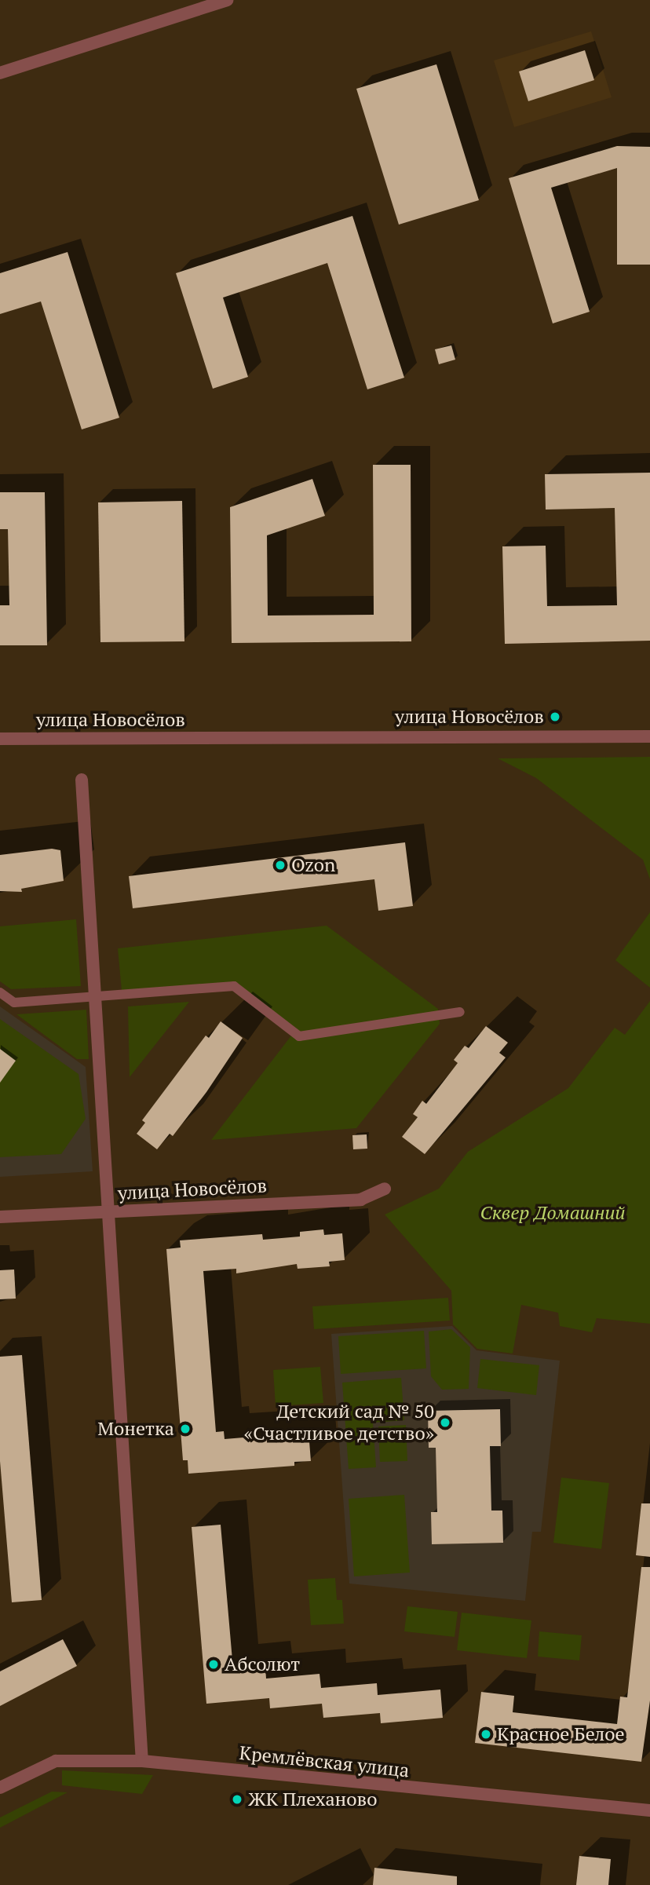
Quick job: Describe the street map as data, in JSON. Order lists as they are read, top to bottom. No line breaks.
{"streets":{"street":["улица Новосёлов","Кремлёвская улица"]},"parks":["Сквер Домашний"],"places":["улица Новосёлов","Ozon","Детский сад № 50 «Счастливое детство»","Монетка","Абсолют","Красное Белое","ЖК Плеханово"]}
